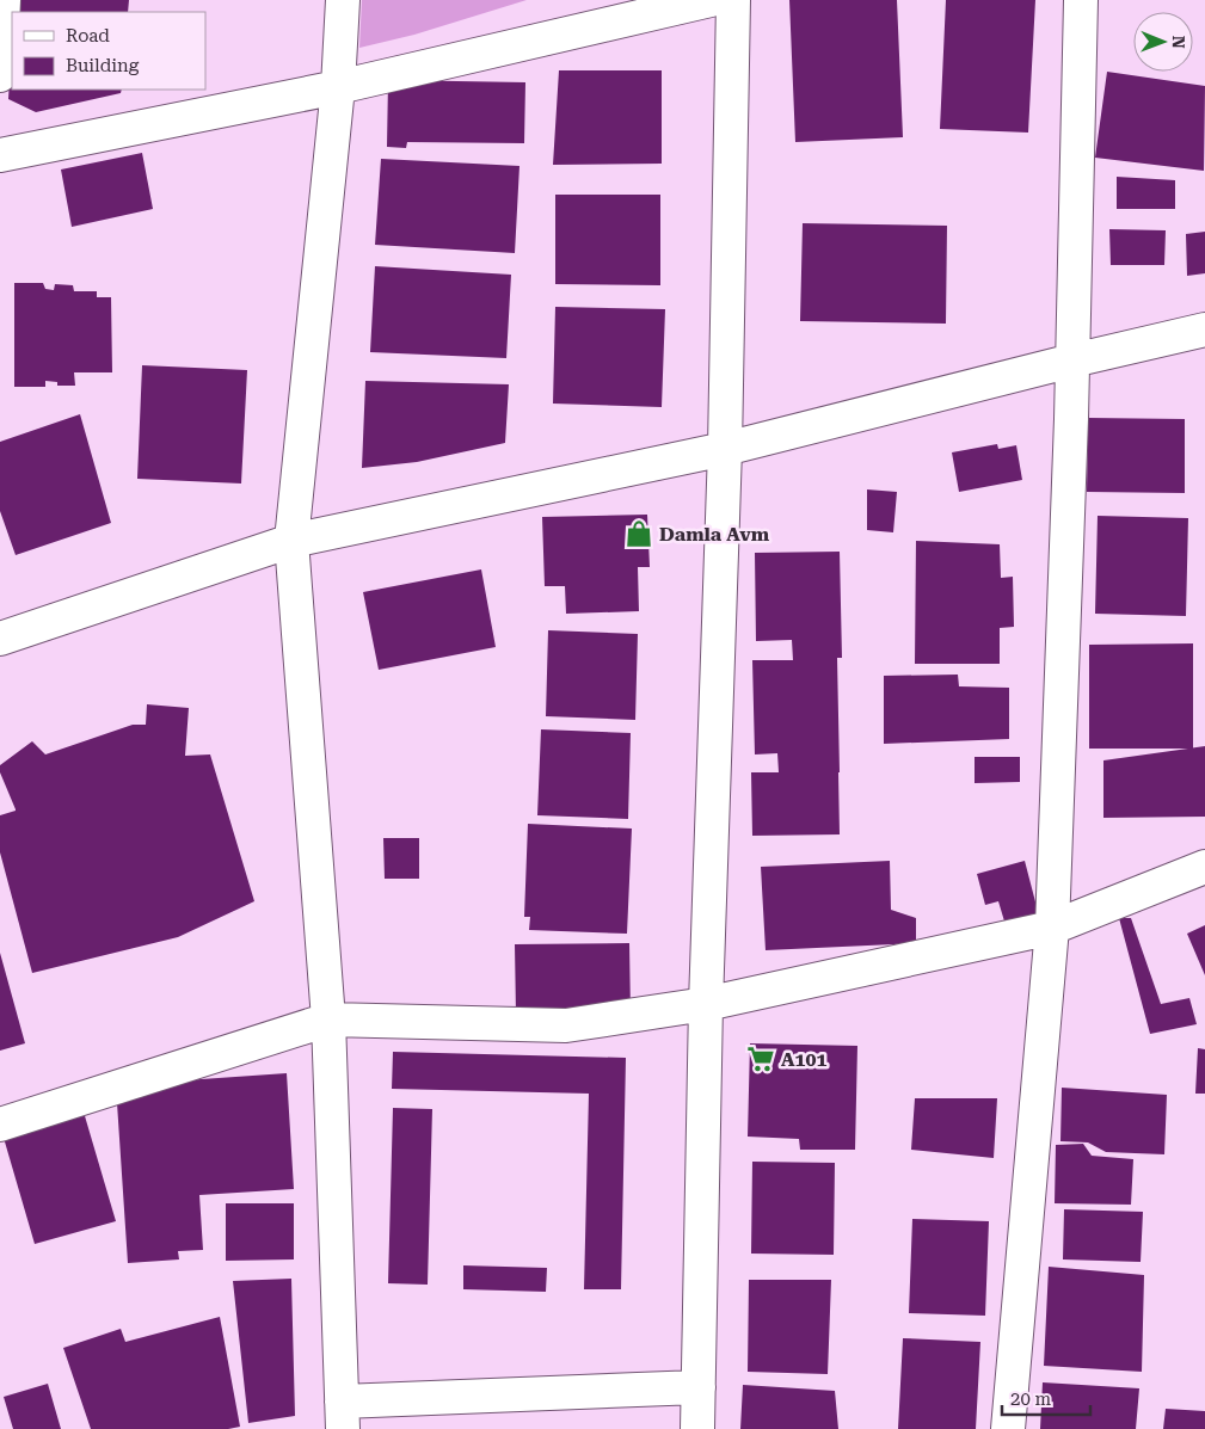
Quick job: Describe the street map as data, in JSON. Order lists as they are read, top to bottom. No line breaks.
{"places":{"shop":["Damla Avm"],"supermarket":["A101"]},"legend":["Road","Building"],"scale_bar":"20 m","north":"right"}
